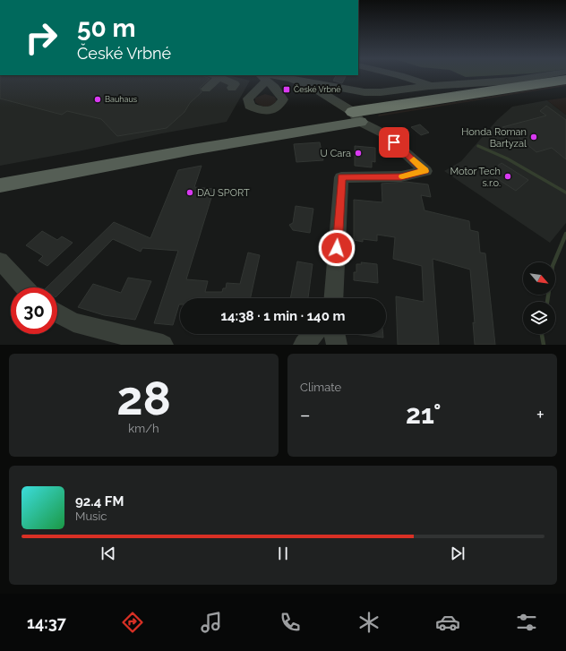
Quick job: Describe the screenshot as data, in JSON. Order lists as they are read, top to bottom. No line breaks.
{"places":{"transit":["České Vrbné"],"other":["Bauhaus","Honda Roman Bartyzal","U Cara","Motor Tech s.r.o.","DAJ SPORT"]},"north":"bottom right","page":{"turn":["50 m","České Vrbné"],"limit":"30","trip":"14:38 · 1 min · 140 m","tile":[["28","km/h"],"Climate"],"heat":["−","21°","+"],"song":["92.4 FM","Music"],"tabs":"14:37"}}
